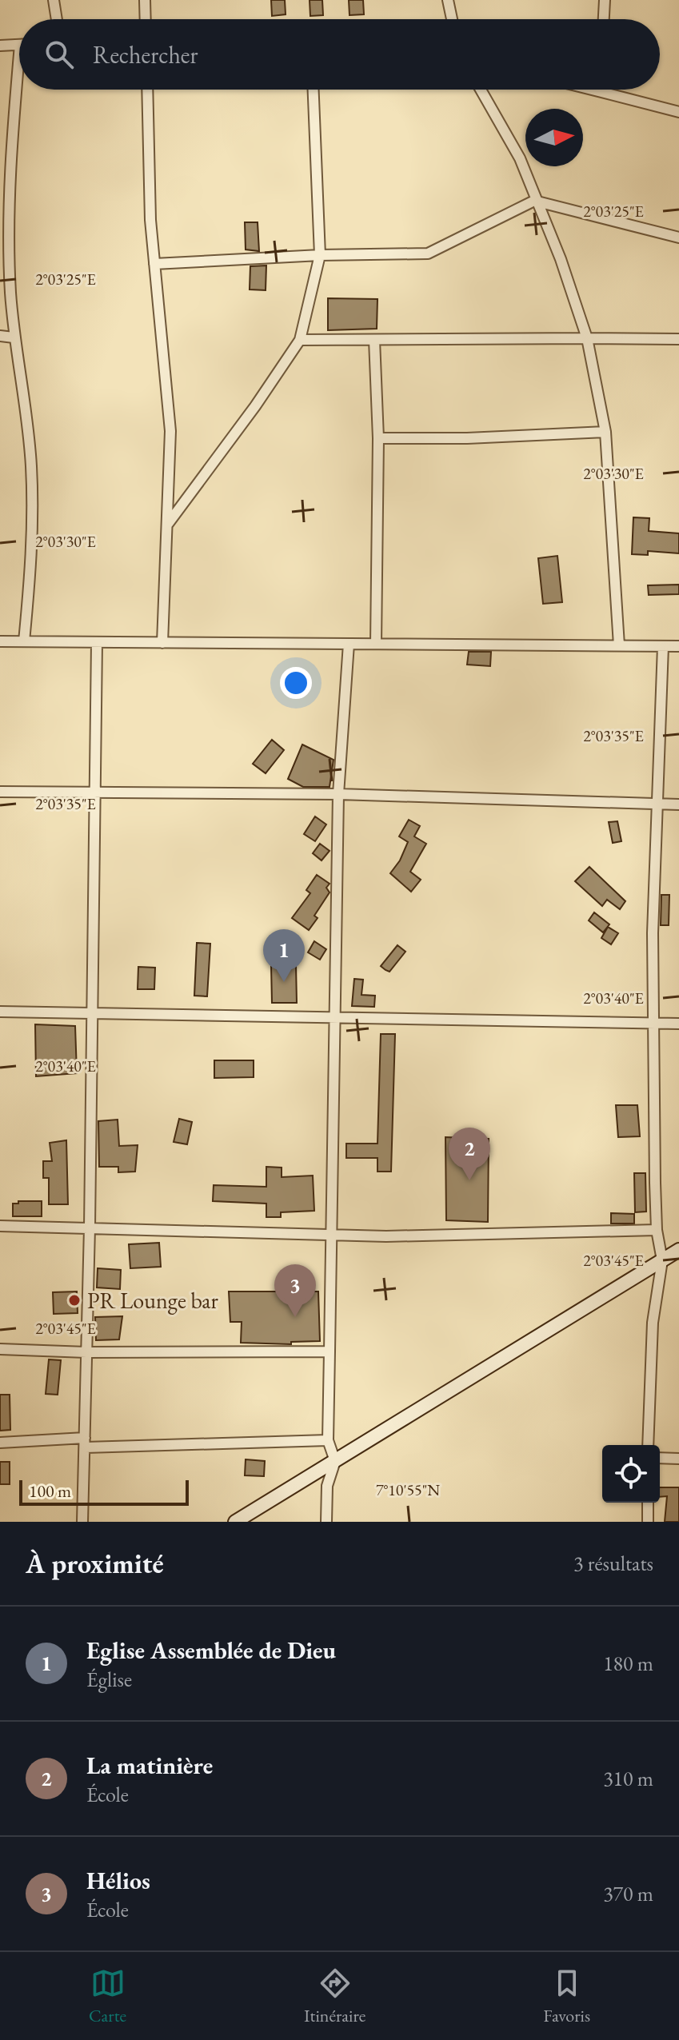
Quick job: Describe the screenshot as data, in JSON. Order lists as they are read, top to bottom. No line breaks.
{"places":["PR Lounge bar"],"scale_bar":"100 m","north":"right","page":{"search":"Rechercher","pins":["1","2","3"],"scale":"100 m","heading":["À proximité","3 résultats"],"list":[{"mark":"1","name":"Eglise Assemblée de Dieu","note":"Église","value":"180 m"},{"mark":"2","name":"La matinière","note":"École","value":"310 m"},{"mark":"3","name":"Hélios","note":"École","value":"370 m"}],"nav":["Carte","Itinéraire","Favoris"]},"coordinates":["2°03'25\"E","2°03'30\"E","2°03'35\"E","2°03'40\"E","2°03'45\"E","7°10'55\"N"]}
